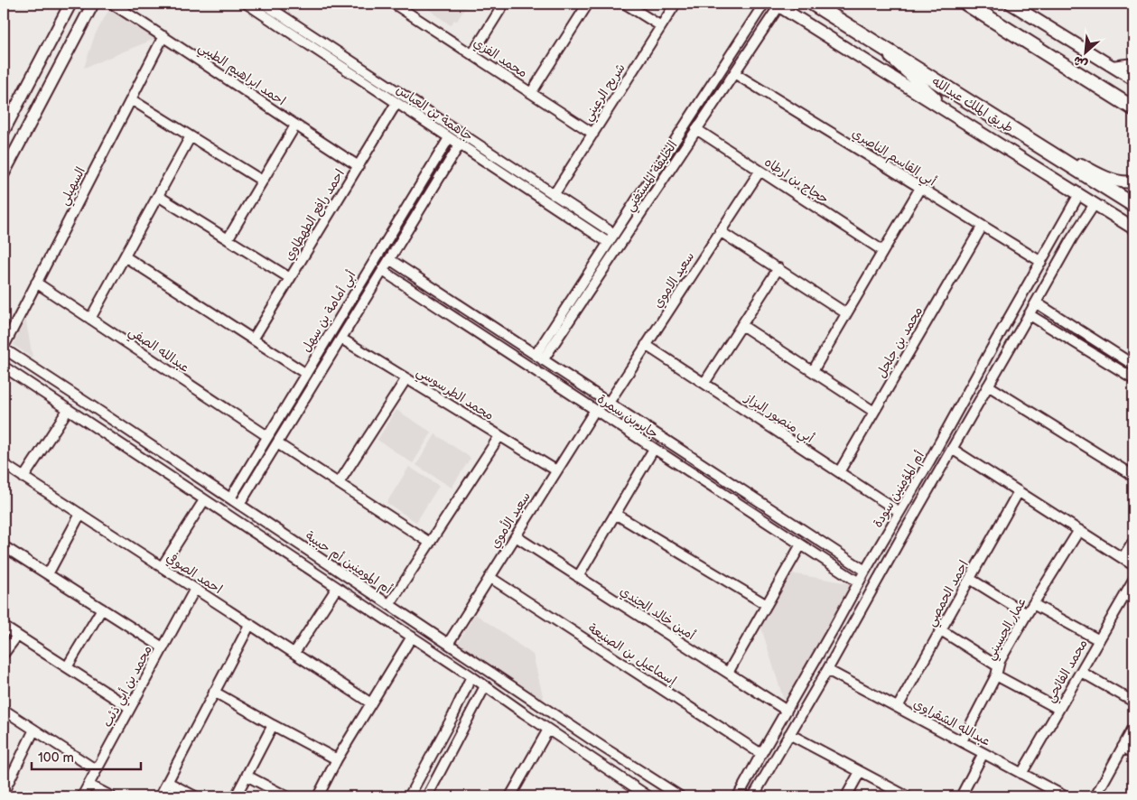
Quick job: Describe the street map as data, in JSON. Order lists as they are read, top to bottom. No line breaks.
{"streets":{"highway":["طريق الملك عبدالله"],"street":["محمد الفزي","احمد ابراهيم الطيبي","شريح الرعيني","جاهمة بن العباس","أبي القاسم الناصري","الخليفة المستغني","حجاج بن ارطاه","السهيلي","احمد رافع الطهطاوي","سعيد الاموي","أبي أمامة بن سهل","محمد بن جلجل","عبدالله الصفي","محمد الطرسوسي","جابر بن سمرة","أبي منصور البزاز","أم المؤمنين سودة","سعيد الأموي","أم المومنين أم حبيبة","احمد الصوفي","احمد الحمصي","أمين خالد الجندي","عمار الحسيني","إسماعيل بن الصنيعة","محمد الفائحي","محمد بن أبي ذئب","عبدالله الشقراوي"]},"crossings":[["محمد الفزي","شريح الرعيني"],["احمد ابراهيم الطيبي","السهيلي"],["احمد ابراهيم الطيبي","احمد رافع الطهطاوي"],["شريح الرعيني","جاهمة بن العباس"],["جاهمة بن العباس","الخليفة المستغني"],["جاهمة بن العباس","احمد رافع الطهطاوي"],["جاهمة بن العباس","أبي أمامة بن سهل"],["أبي القاسم الناصري","الخليفة المستغني"],["أبي القاسم الناصري","محمد بن جلجل"],["أبي القاسم الناصري","أم المؤمنين سودة"],["الخليفة المستغني","حجاج بن ارطاه"],["الخليفة المستغني","جابر بن سمرة"],["حجاج بن ارطاه","سعيد الاموي"],["السهيلي","عبدالله الصفي"],["السهيلي","أم المومنين أم حبيبة"],["سعيد الاموي","جابر بن سمرة"],["سعيد الاموي","أبي منصور البزاز"],["أبي أمامة بن سهل","عبدالله الصفي"],["أبي أمامة بن سهل","محمد الطرسوسي"],["أبي أمامة بن سهل","جابر بن سمرة"],["أبي أمامة بن سهل","أم المومنين أم حبيبة"],["محمد بن جلجل","أبي منصور البزاز"],["محمد الطرسوسي","سعيد الأموي"],["جابر بن سمرة","أم المؤمنين سودة"],["جابر بن سمرة","سعيد الأموي"],["أبي منصور البزاز","أم المؤمنين سودة"],["أم المؤمنين سودة","أمين خالد الجندي"],["أم المؤمنين سودة","إسماعيل بن الصنيعة"],["أم المؤمنين سودة","عبدالله الشقراوي"],["سعيد الأموي","أم المومنين أم حبيبة"],["سعيد الأموي","أمين خالد الجندي"],["سعيد الأموي","إسماعيل بن الصنيعة"],["احمد الصوفي","محمد بن أبي ذئب"],["احمد الحمصي","عبدالله الشقراوي"],["عمار الحسيني","عبدالله الشقراوي"],["محمد الفائحي","عبدالله الشقراوي"]],"scale_bar":"100 m","north":"bottom left"}
